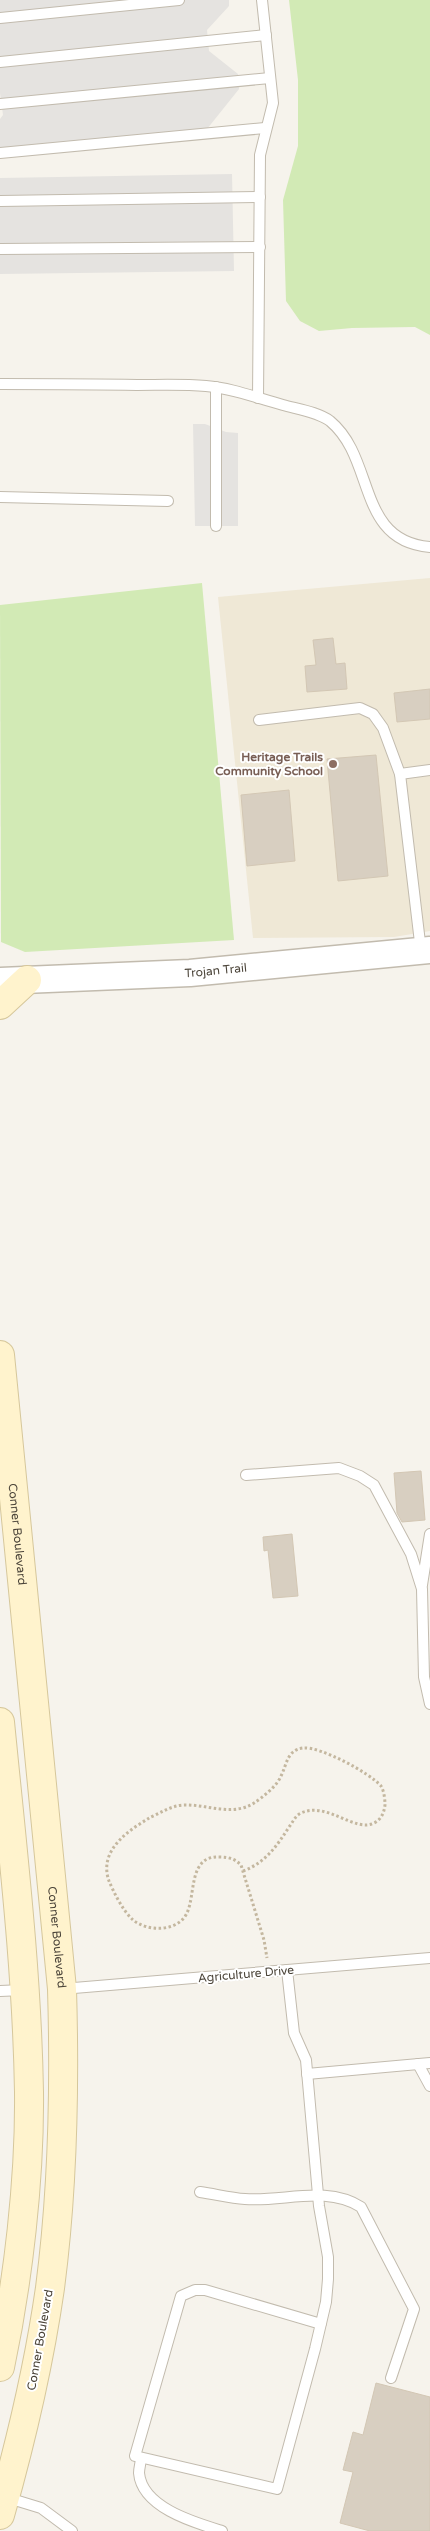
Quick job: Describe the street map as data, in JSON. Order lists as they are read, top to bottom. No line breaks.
{"streets":{"main road":["Conner Boulevard"],"street":["Trojan Trail"],"lane":["Agriculture Drive"]},"crossings":[["Conner Boulevard","Agriculture Drive"]],"places":["Heritage Trails Community School"]}
